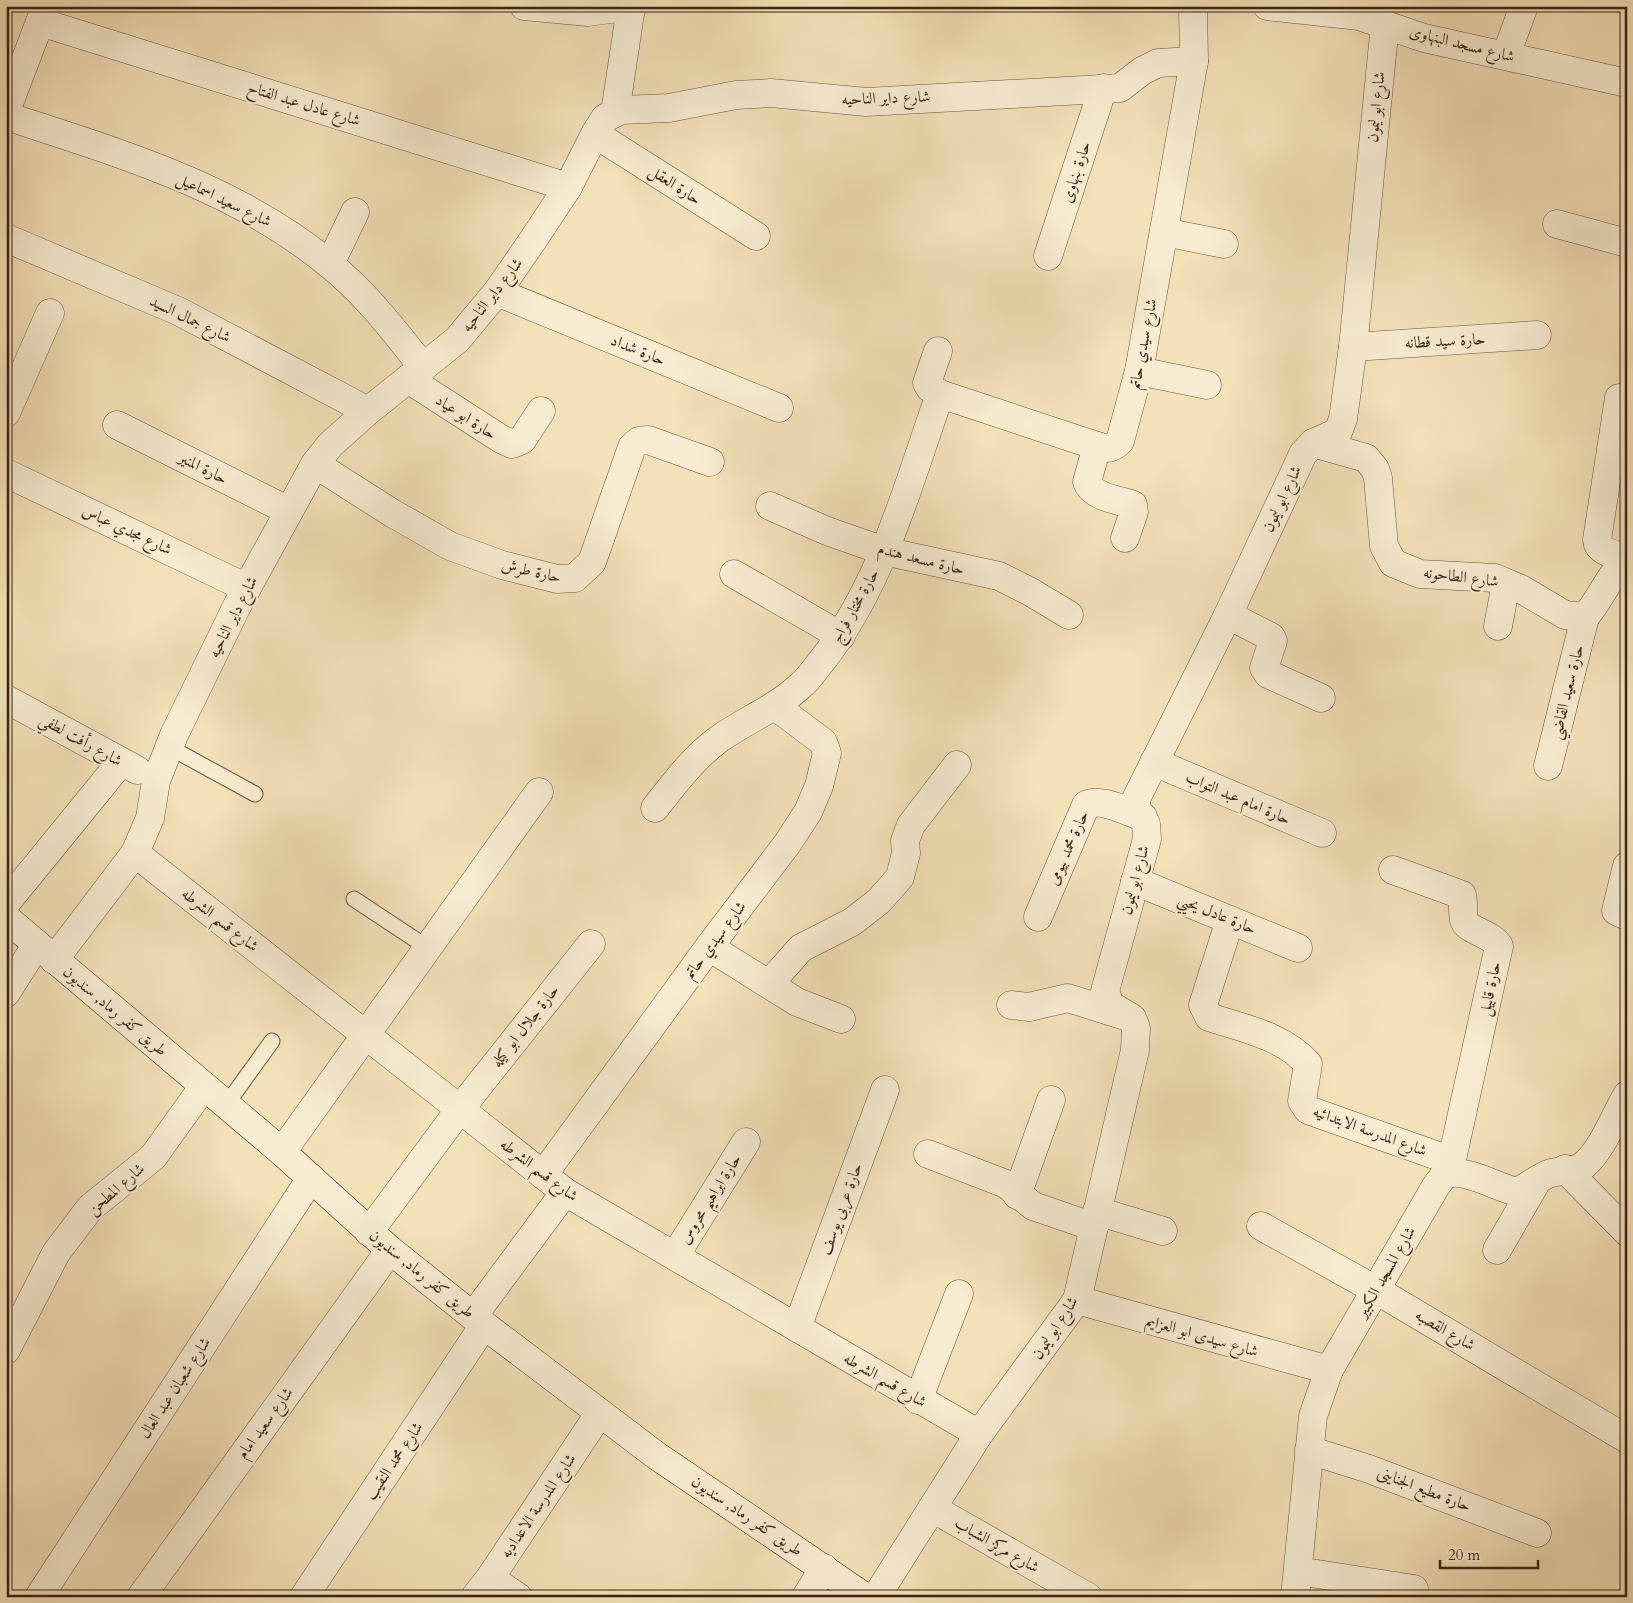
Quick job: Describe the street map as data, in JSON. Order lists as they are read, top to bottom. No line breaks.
{"streets":{"street":["شارع مسجد البنهاوى","شارع داير الناحيه","شارع عادل عبد الفتاح","شارع ابو ليمون","حارة بنهاوى","حارة العقل","شارع سعيد اسماعيل","شارع جمال السيد","حارة سيد قطانه","شارع سيدي حاتم","حارة شداد","حارة ابو عياد","حارة المنير","شارع مجدي عباس","حارة مسعد هندم","حارة طرش","شارع الطاحونه","حارة مختار فراج","حارة سعيد القاضي","شارع رأفت لطفي","حارة امام عبد التواب","حارة محمد بيومى","حارة عادل يحيي","شارع قسم الشرطه","حارة قابيل","طريق كفر رماد, سنديون","حارة جلال ابو كيله","شارع المدرسة الابتدائيه","شارع المطحن","حارة ابراهيم محروس","حارة عربى يوسف","شارع المسجد الكبير","شارع القصبه","شارع سيدى ابو العزايم","شارع شعبان عبد العال","شارع سعيد امام","شارع محمد النقيب","حارة مطيع الجناينى","شارع المدرسة الاعداديه","شارع مركز الشباب"]},"crossings":[["شارع مسجد البنهاوى","شارع ابو ليمون"],["شارع داير الناحيه","شارع عادل عبد الفتاح"],["شارع داير الناحيه","حارة بنهاوى"],["شارع داير الناحيه","حارة العقل"],["شارع داير الناحيه","شارع سعيد اسماعيل"],["شارع داير الناحيه","شارع جمال السيد"],["شارع داير الناحيه","شارع سيدي حاتم"],["شارع داير الناحيه","حارة شداد"],["شارع داير الناحيه","حارة ابو عياد"],["شارع داير الناحيه","حارة المنير"],["شارع داير الناحيه","شارع مجدي عباس"],["شارع داير الناحيه","حارة طرش"],["شارع داير الناحيه","شارع رأفت لطفي"],["شارع داير الناحيه","شارع قسم الشرطه"],["شارع داير الناحيه","طريق كفر رماد, سنديون"],["شارع ابو ليمون","حارة سيد قطانه"],["شارع ابو ليمون","شارع الطاحونه"],["شارع ابو ليمون","حارة امام عبد التواب"],["شارع ابو ليمون","حارة محمد بيومى"],["شارع ابو ليمون","حارة عادل يحيي"],["شارع ابو ليمون","شارع قسم الشرطه"],["شارع ابو ليمون","شارع سيدى ابو العزايم"],["شارع ابو ليمون","شارع مركز الشباب"],["شارع سعيد اسماعيل","حارة ابو عياد"],["شارع سيدي حاتم","حارة مختار فراج"],["شارع سيدي حاتم","شارع قسم الشرطه"],["حارة مسعد هندم","حارة مختار فراج"],["شارع الطاحونه","حارة سعيد القاضي"],["حارة عادل يحيي","شارع المدرسة الابتدائيه"],["شارع قسم الشرطه","حارة جلال ابو كيله"],["شارع قسم الشرطه","حارة ابراهيم محروس"],["شارع قسم الشرطه","حارة عربى يوسف"],["شارع قسم الشرطه","شارع محمد النقيب"],["حارة قابيل","شارع المدرسة الابتدائيه"],["حارة قابيل","شارع المسجد الكبير"],["طريق كفر رماد, سنديون","حارة جلال ابو كيله"],["طريق كفر رماد, سنديون","شارع المطحن"],["طريق كفر رماد, سنديون","شارع شعبان عبد العال"],["طريق كفر رماد, سنديون","شارع سعيد امام"],["طريق كفر رماد, سنديون","شارع محمد النقيب"],["طريق كفر رماد, سنديون","شارع المدرسة الاعداديه"],["شارع المدرسة الابتدائيه","شارع المسجد الكبير"],["شارع المسجد الكبير","شارع القصبه"],["شارع المسجد الكبير","شارع سيدى ابو العزايم"],["شارع المسجد الكبير","حارة مطيع الجناينى"]],"scale_bar":"20 m"}
